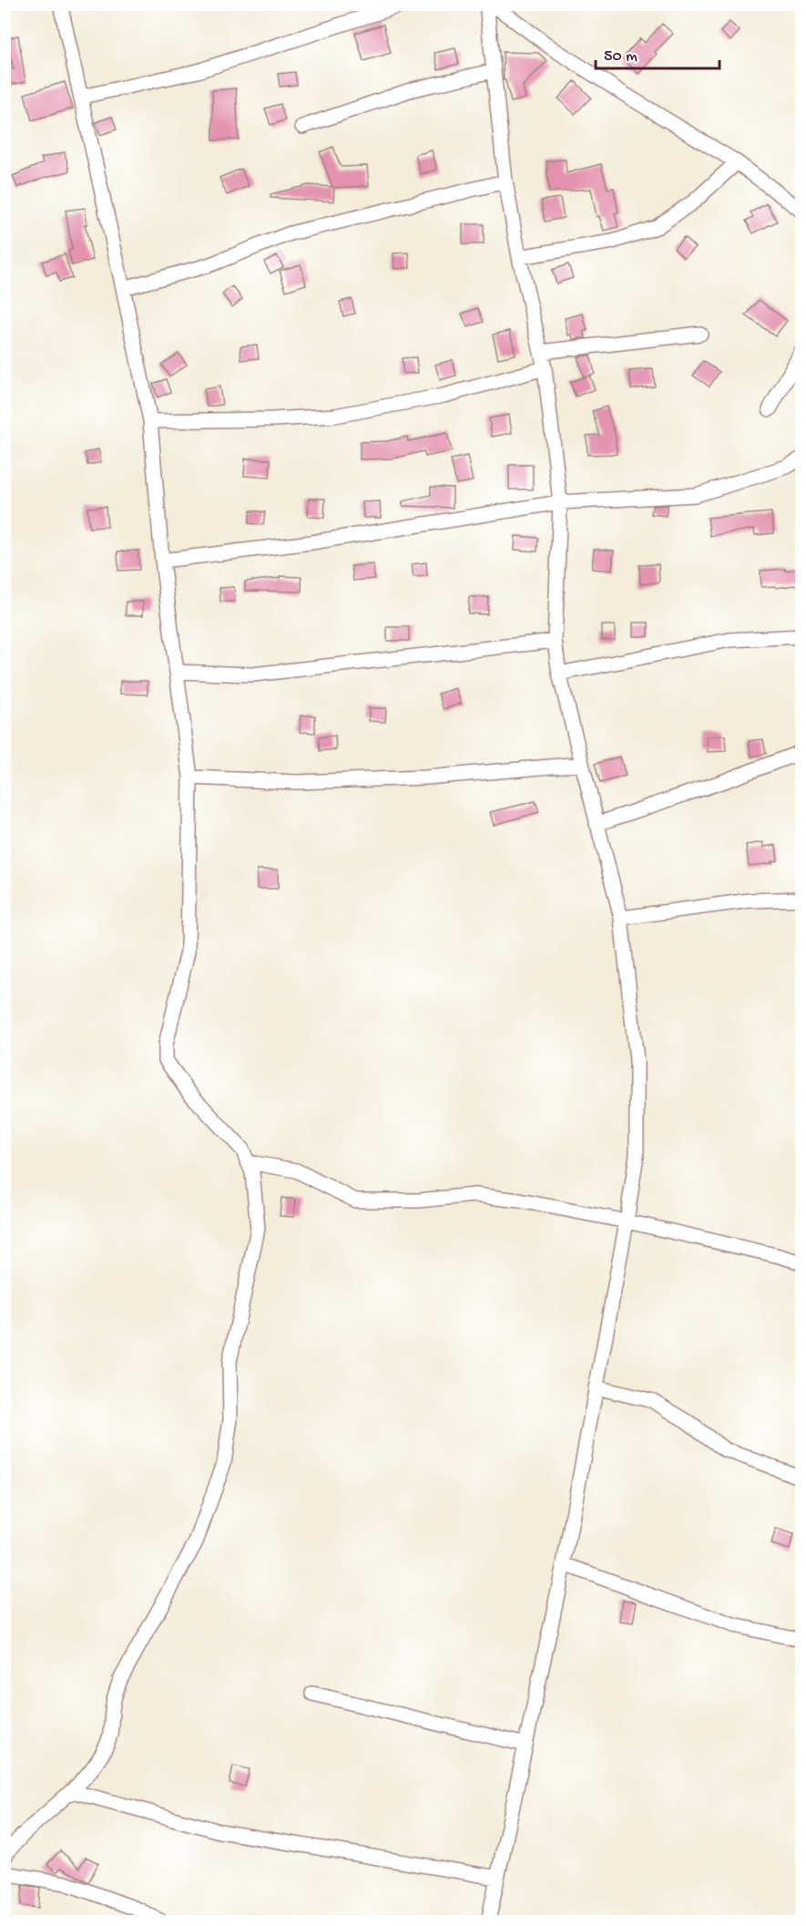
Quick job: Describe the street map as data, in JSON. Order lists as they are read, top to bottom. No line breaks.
{"scale_bar":"50 m"}
